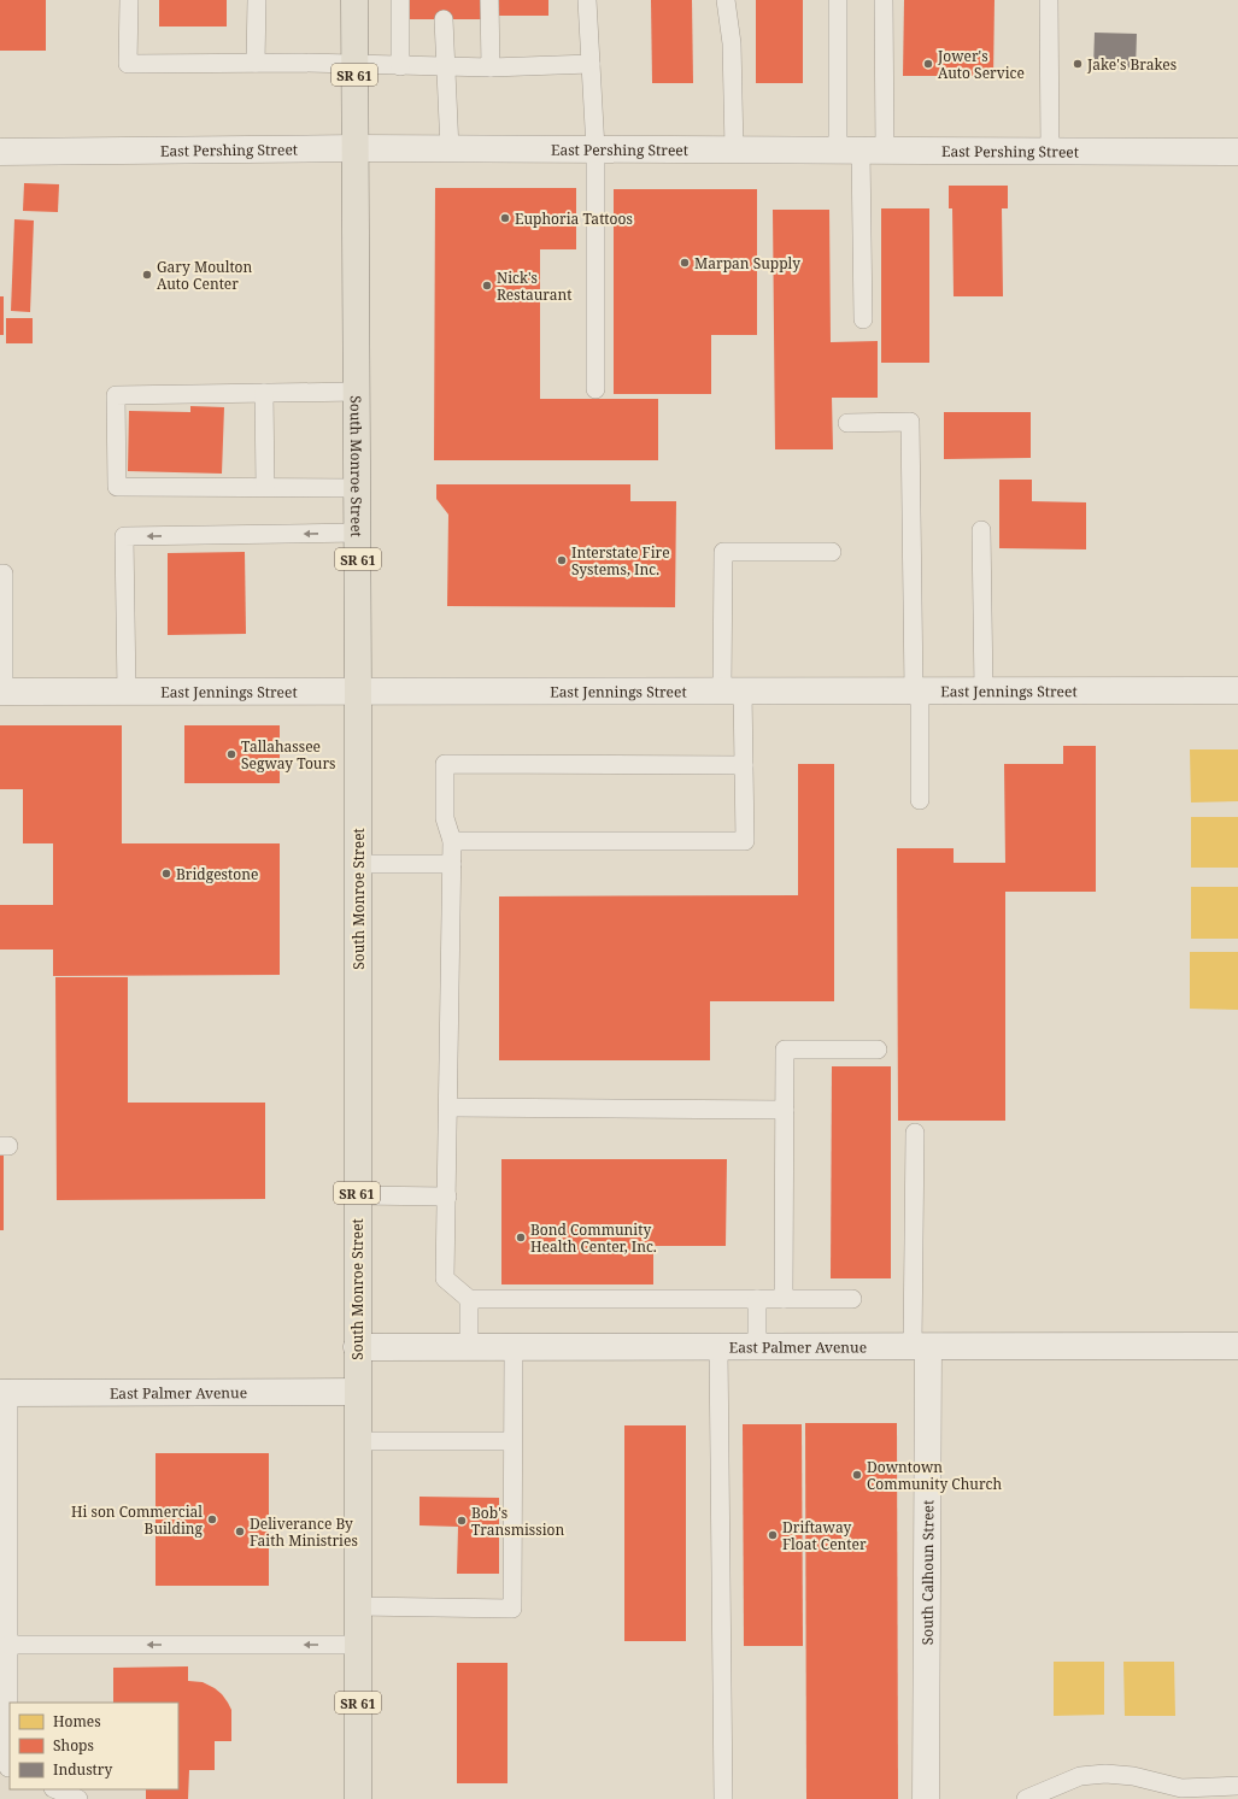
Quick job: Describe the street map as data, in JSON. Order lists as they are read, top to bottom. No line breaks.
{"streets":{"main road":["SR 61","South Monroe Street"],"street":["East Pershing Street","East Jennings Street","East Palmer Avenue","South Calhoun Street"]},"crossings":[["East Pershing Street","South Monroe Street"],["South Monroe Street","East Jennings Street"],["South Monroe Street","East Palmer Avenue"],["East Palmer Avenue","South Calhoun Street"]],"places":["Jower's Auto Service","Jake's Brakes","Euphoria Tattoos","Marpan Supply","Gary Moulton Auto Center","Nick's Restaurant","Interstate Fire Systems, Inc.","Tallahassee Segway Tours","Bridgestone","Bond Community Health Center, Inc.","Downtown Community Church","Hi son Commercial Building","Bob's Transmission","Deliverance By Faith Ministries","Driftaway Float Center"],"legend":["Homes","Shops","Industry"]}
